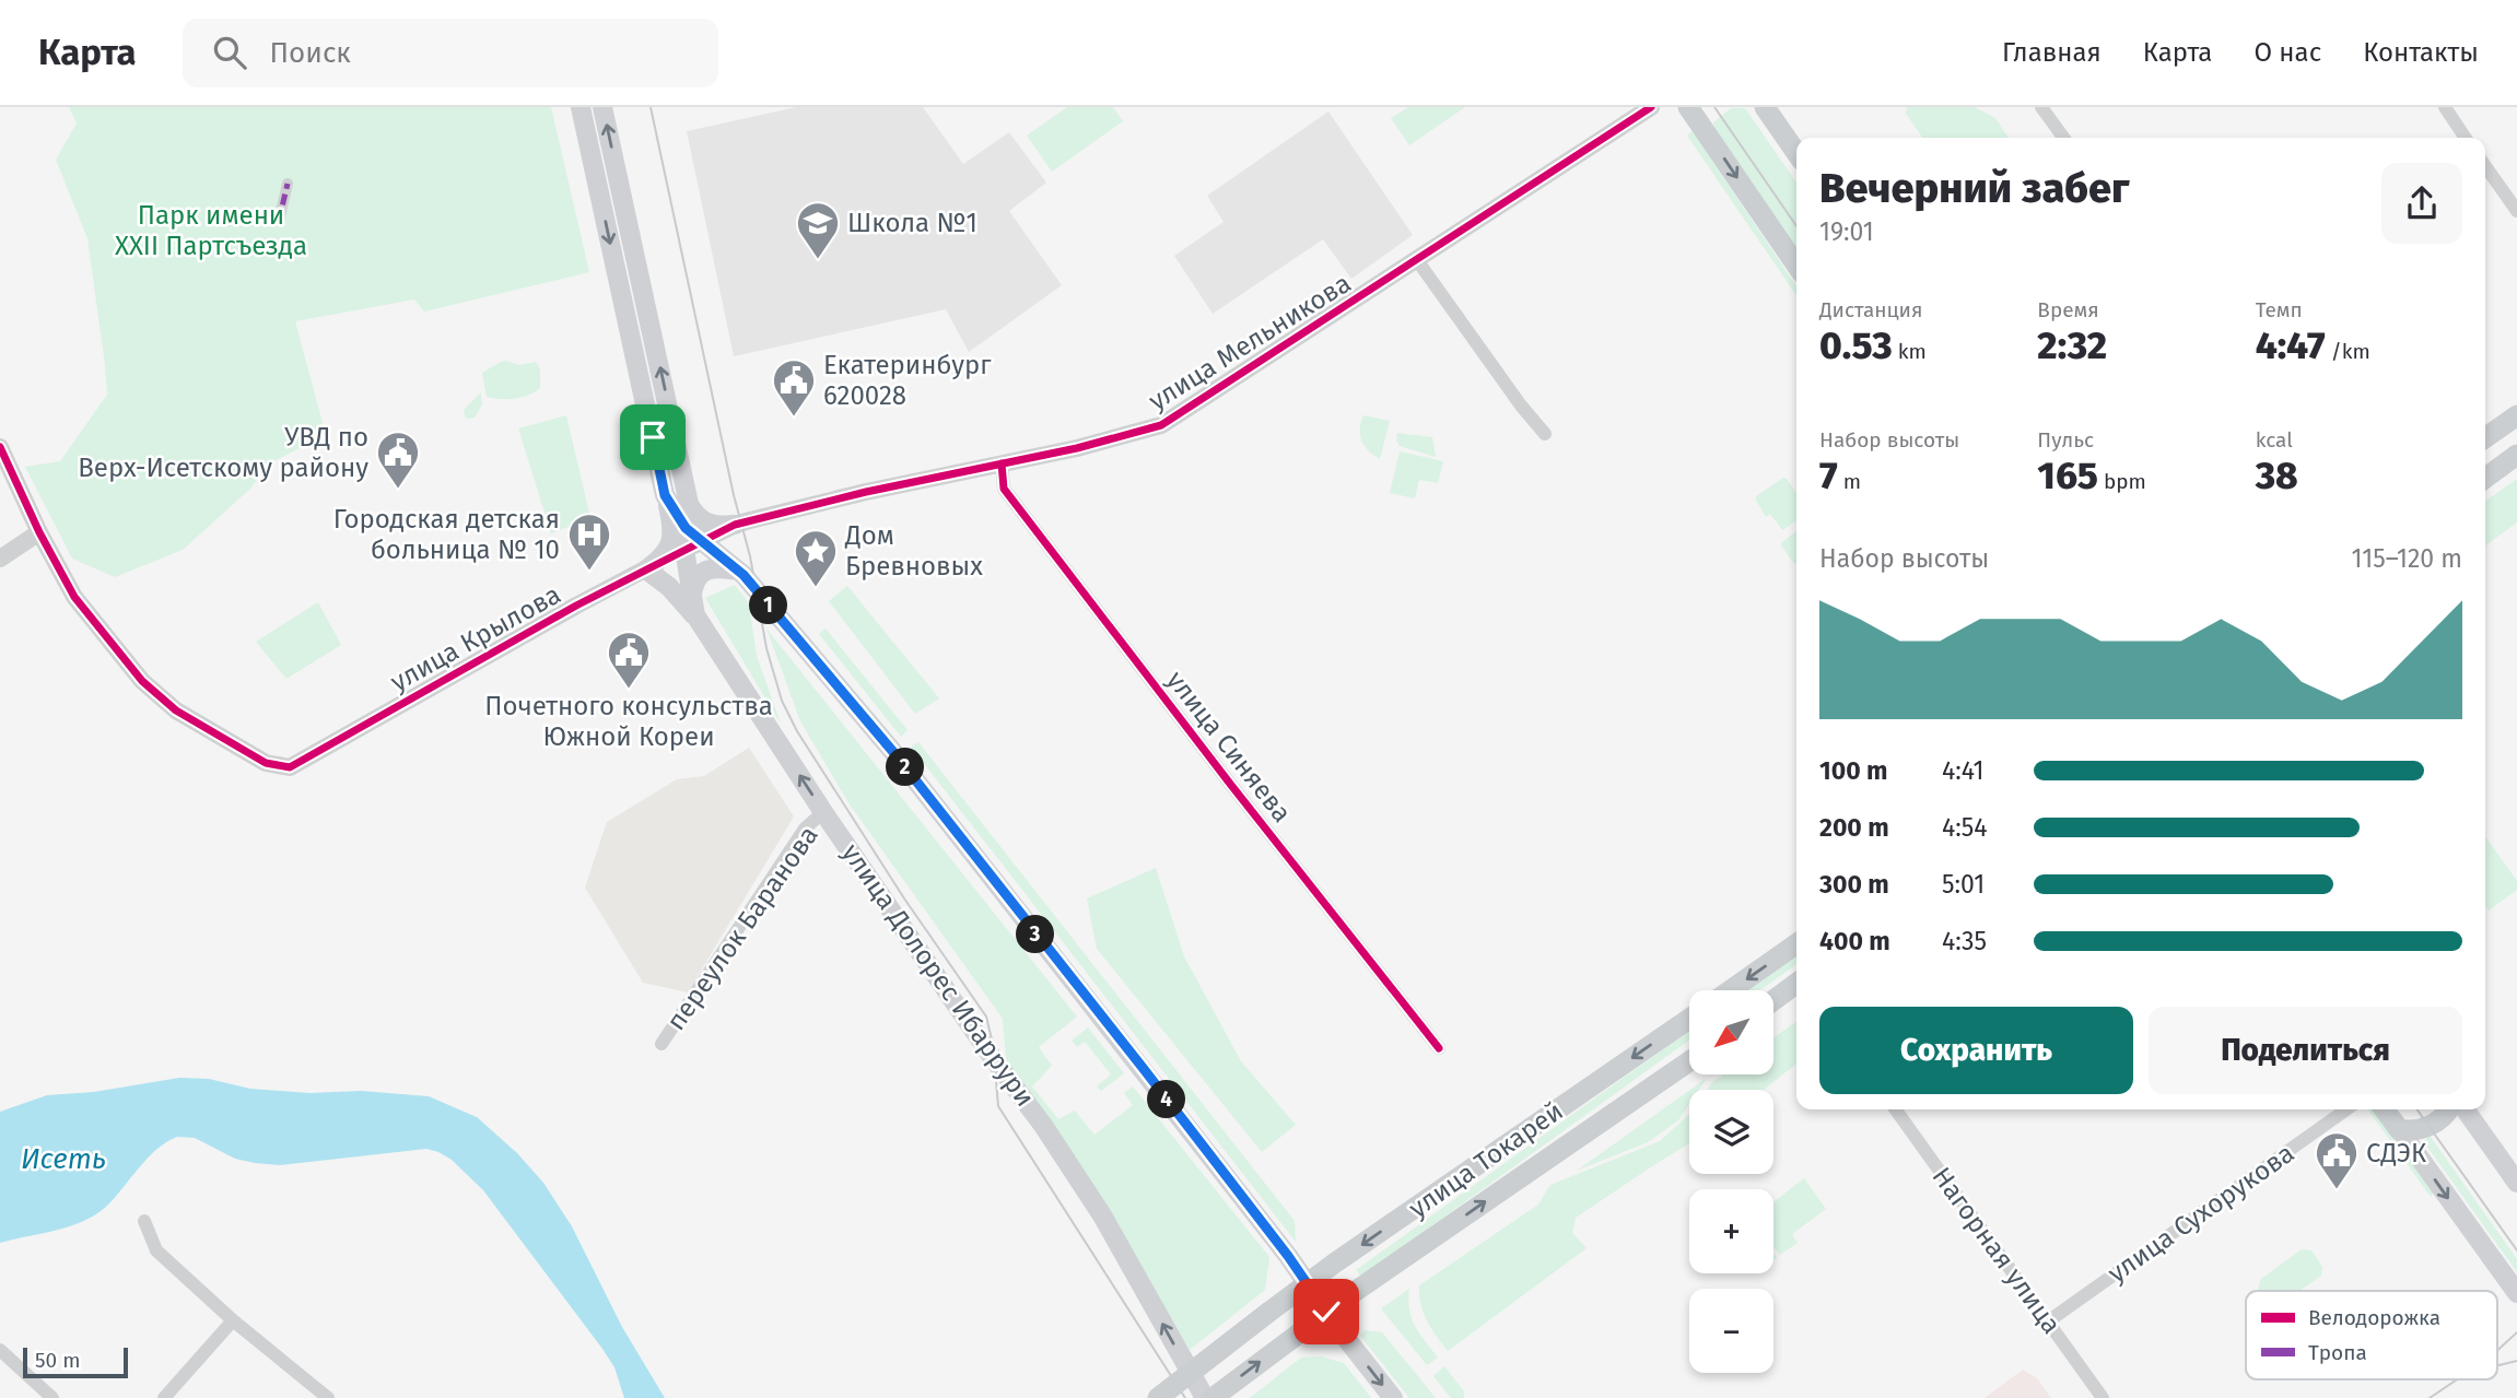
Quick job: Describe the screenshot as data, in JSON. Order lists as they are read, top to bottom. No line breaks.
{"streets":{"main road":["улица Долорес Ибаррури","улица Токарей"],"street":["улица Мельникова","улица Крылова","улица Синяева","переулок Баранова","улица Сухорукова","Нагорная улица"]},"crossings":[["улица Мельникова","улица Крылова"],["улица Мельникова","улица Синяева"],["улица Мельникова","улица Долорес Ибаррури"],["улица Крылова","улица Долорес Ибаррури"],["переулок Баранова","улица Долорес Ибаррури"],["улица Сухорукова","Нагорная улица"]],"water":["Исеть"],"parks":["Парк имени XXII Партсъезда"],"places":{"school or university":["Школа №1"],"public building":["Екатеринбург 620028","УВД по Верх-Исетскому району","Почетного консульства Южной Кореи","СДЭК"],"hospital":["Городская детская больница № 10"],"place":["Дом Бревновых"]},"legend":["Велодорожка","Тропа"],"scale_bar":"50 m","north":"bottom left","page":{"header":"Карта","search":"Поиск","nav":["Главная","Карта","О нас","Контакты"],"heading":["Вечерний забег","19:01"],"stats":[["Дистанция","0.53 km"],["Время","2:32"],["Темп","4:47 /km"],["Набор высоты","7 m"],["Пульс","165 bpm"],["kcal","38"]],"chart":["Набор высоты","115–120 m"],"pins":["1","2","3","4"],"list":[{"name":"100 m","note":"4:41"},{"name":"200 m","note":"4:54"},{"name":"300 m","note":"5:01"},{"name":"400 m","note":"4:35"}],"map_buttons":["+","−"],"buttons":["Сохранить","Поделиться"],"scale":"50 m"}}
